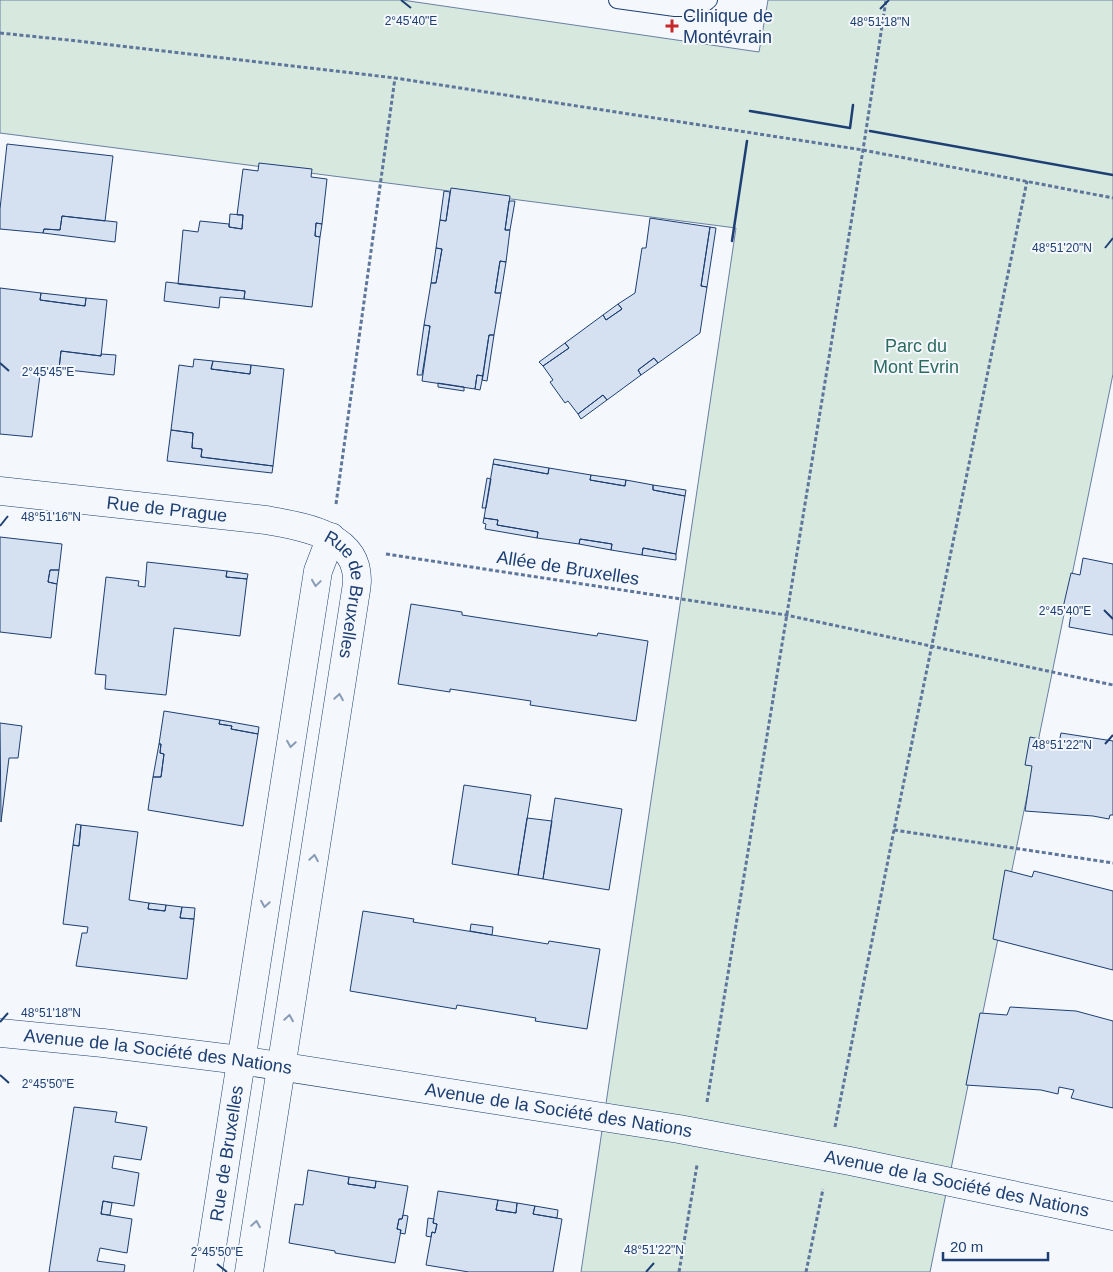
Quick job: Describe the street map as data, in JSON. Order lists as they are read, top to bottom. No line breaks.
{"streets":{"street":["Rue de Prague","Rue de Bruxelles","Avenue de la Société des Nations"],"path":["Allée de Bruxelles"]},"crossings":[["Rue de Prague","Allée de Bruxelles"],["Rue de Prague","Rue de Bruxelles"],["Allée de Bruxelles","Rue de Bruxelles"],["Rue de Bruxelles","Avenue de la Société des Nations"]],"parks":["Parc du Mont Evrin"],"places":{"health":["Clinique de Montévrain"]},"scale_bar":"20 m","coordinates":["2°45'40\"E","48°51'18\"N","48°51'20\"N","2°45'45\"E","48°51'16\"N","48°51'22\"N","2°45'50\"E"]}
